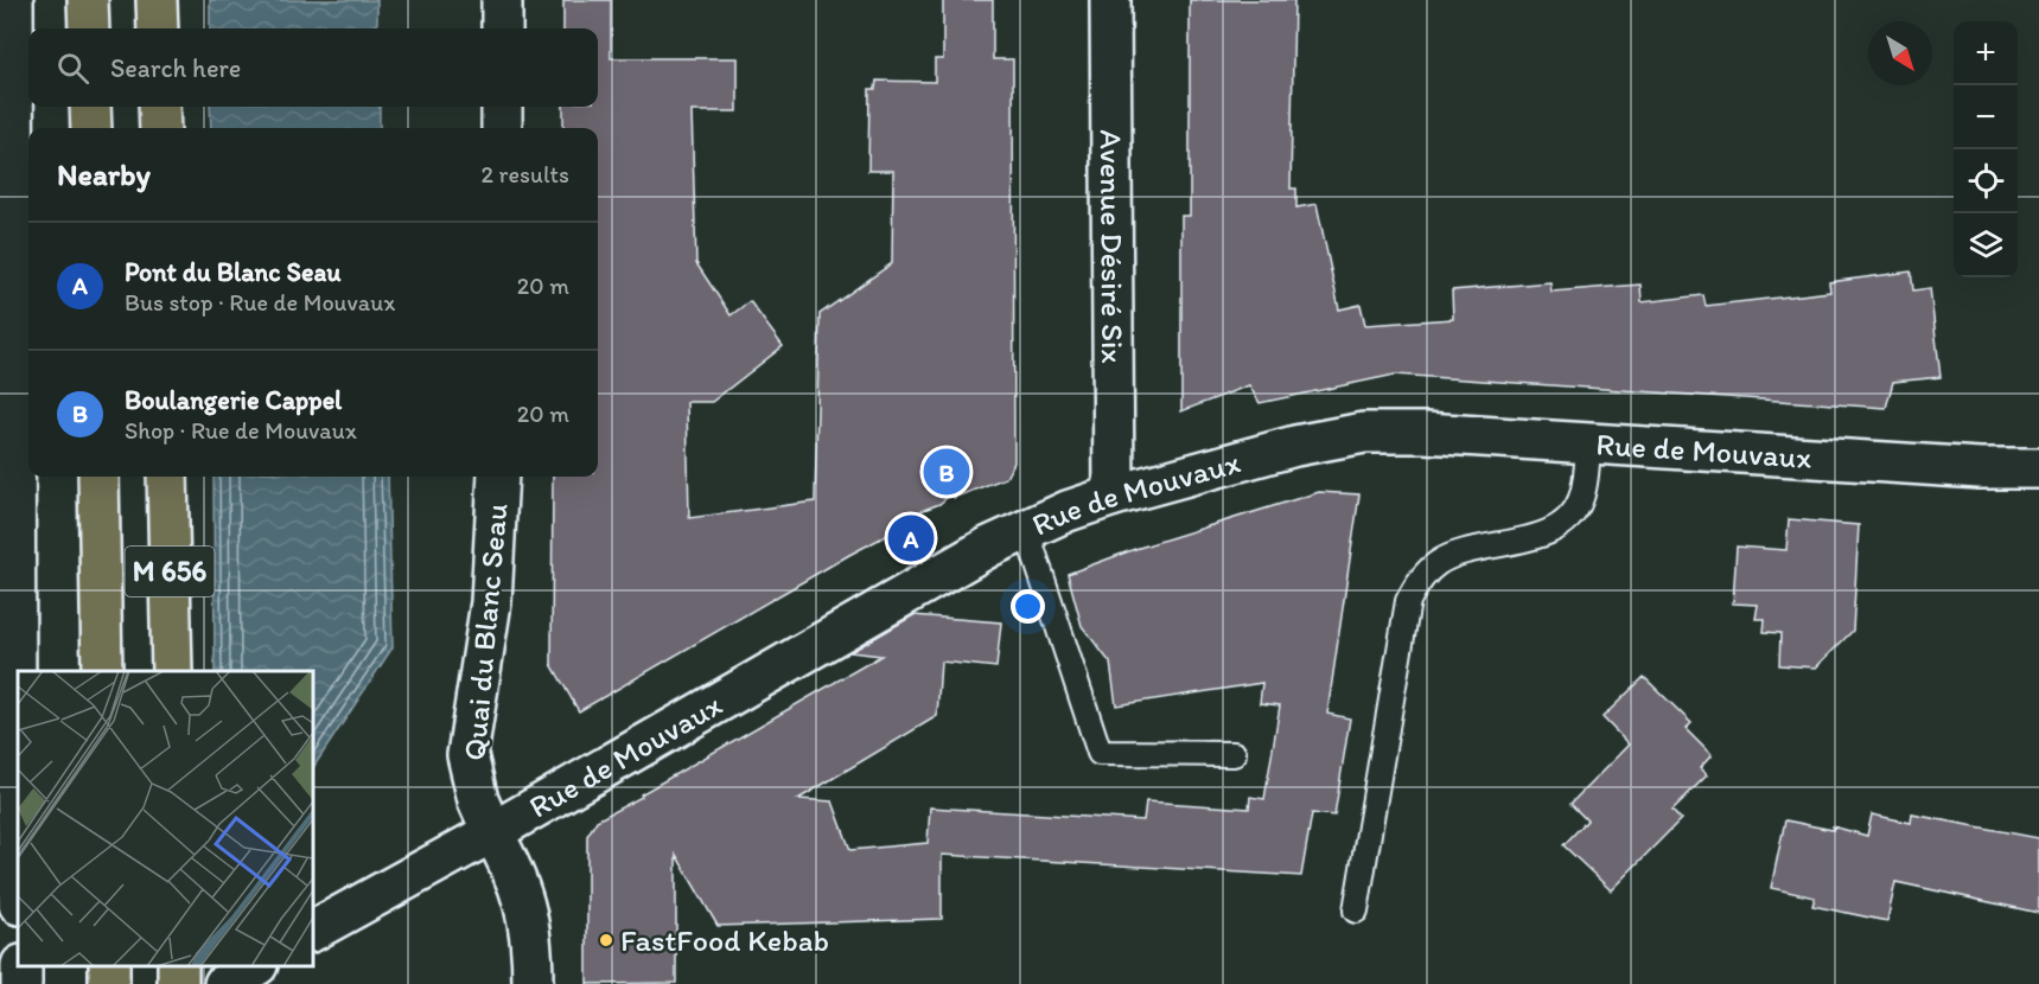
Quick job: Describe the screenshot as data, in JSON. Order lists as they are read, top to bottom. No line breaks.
{"streets":{"highway":["M 656"],"street":["Avenue Désiré Six","Rue de Mouvaux","Quai du Blanc Seau"]},"crossings":[["Avenue Désiré Six","Rue de Mouvaux"],["Rue de Mouvaux","Quai du Blanc Seau"]],"places":["FastFood Kebab"],"north":"bottom right","page":{"map_buttons":["+","−"],"search":"Search here","heading":["Nearby","2 results"],"list":[{"mark":"A","name":"Pont du Blanc Seau","note":"Bus stop · Rue de Mouvaux","value":"20 m"},{"mark":"B","name":"Boulangerie Cappel","note":"Shop · Rue de Mouvaux","value":"20 m"}],"pins":["B","A"]}}
